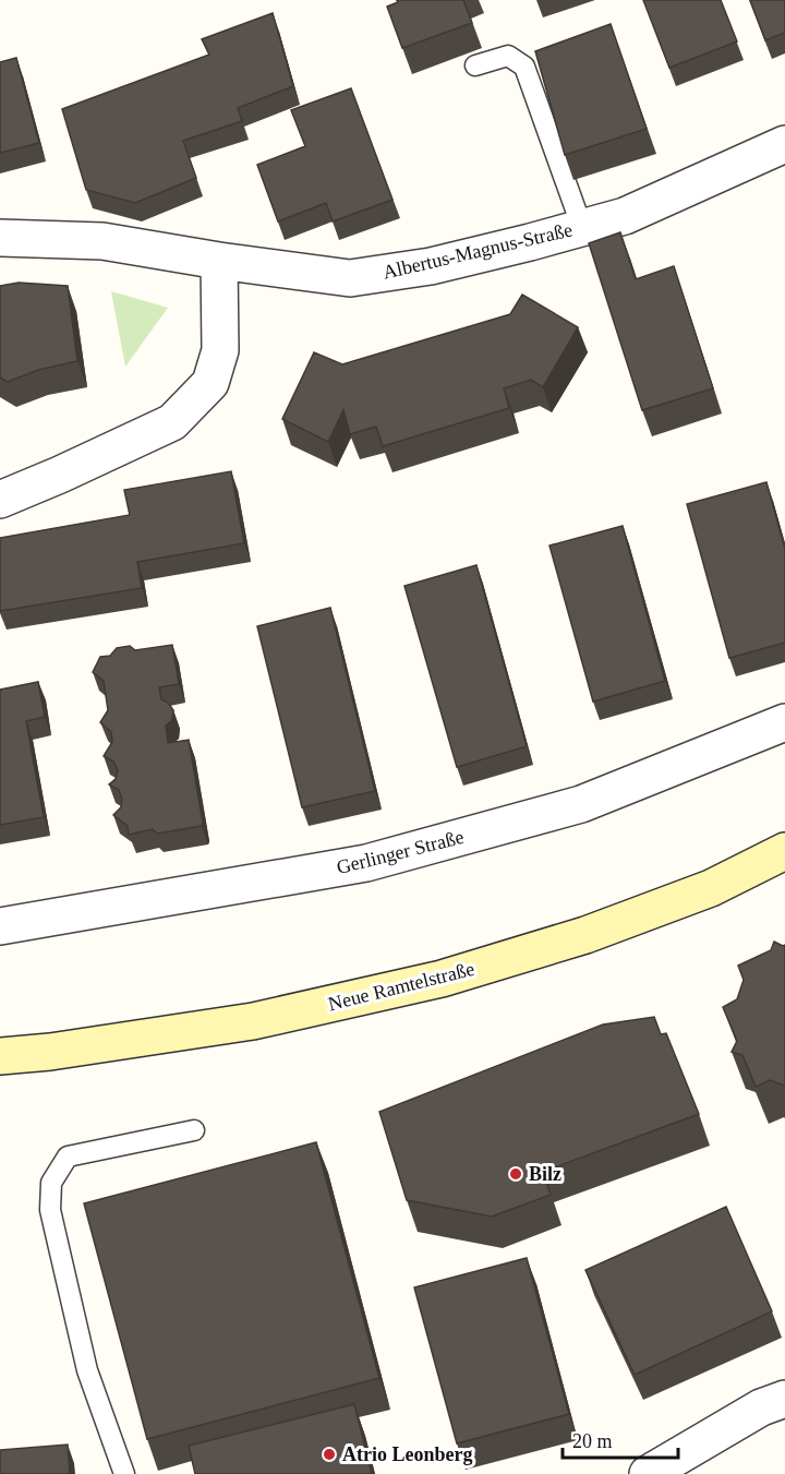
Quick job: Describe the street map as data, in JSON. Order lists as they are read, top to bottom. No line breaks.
{"streets":{"main road":["Neue Ramtelstraße"],"street":["Albertus-Magnus-Straße","Gerlinger Straße"]},"places":["Bilz","Atrio Leonberg"],"scale_bar":"20 m"}
